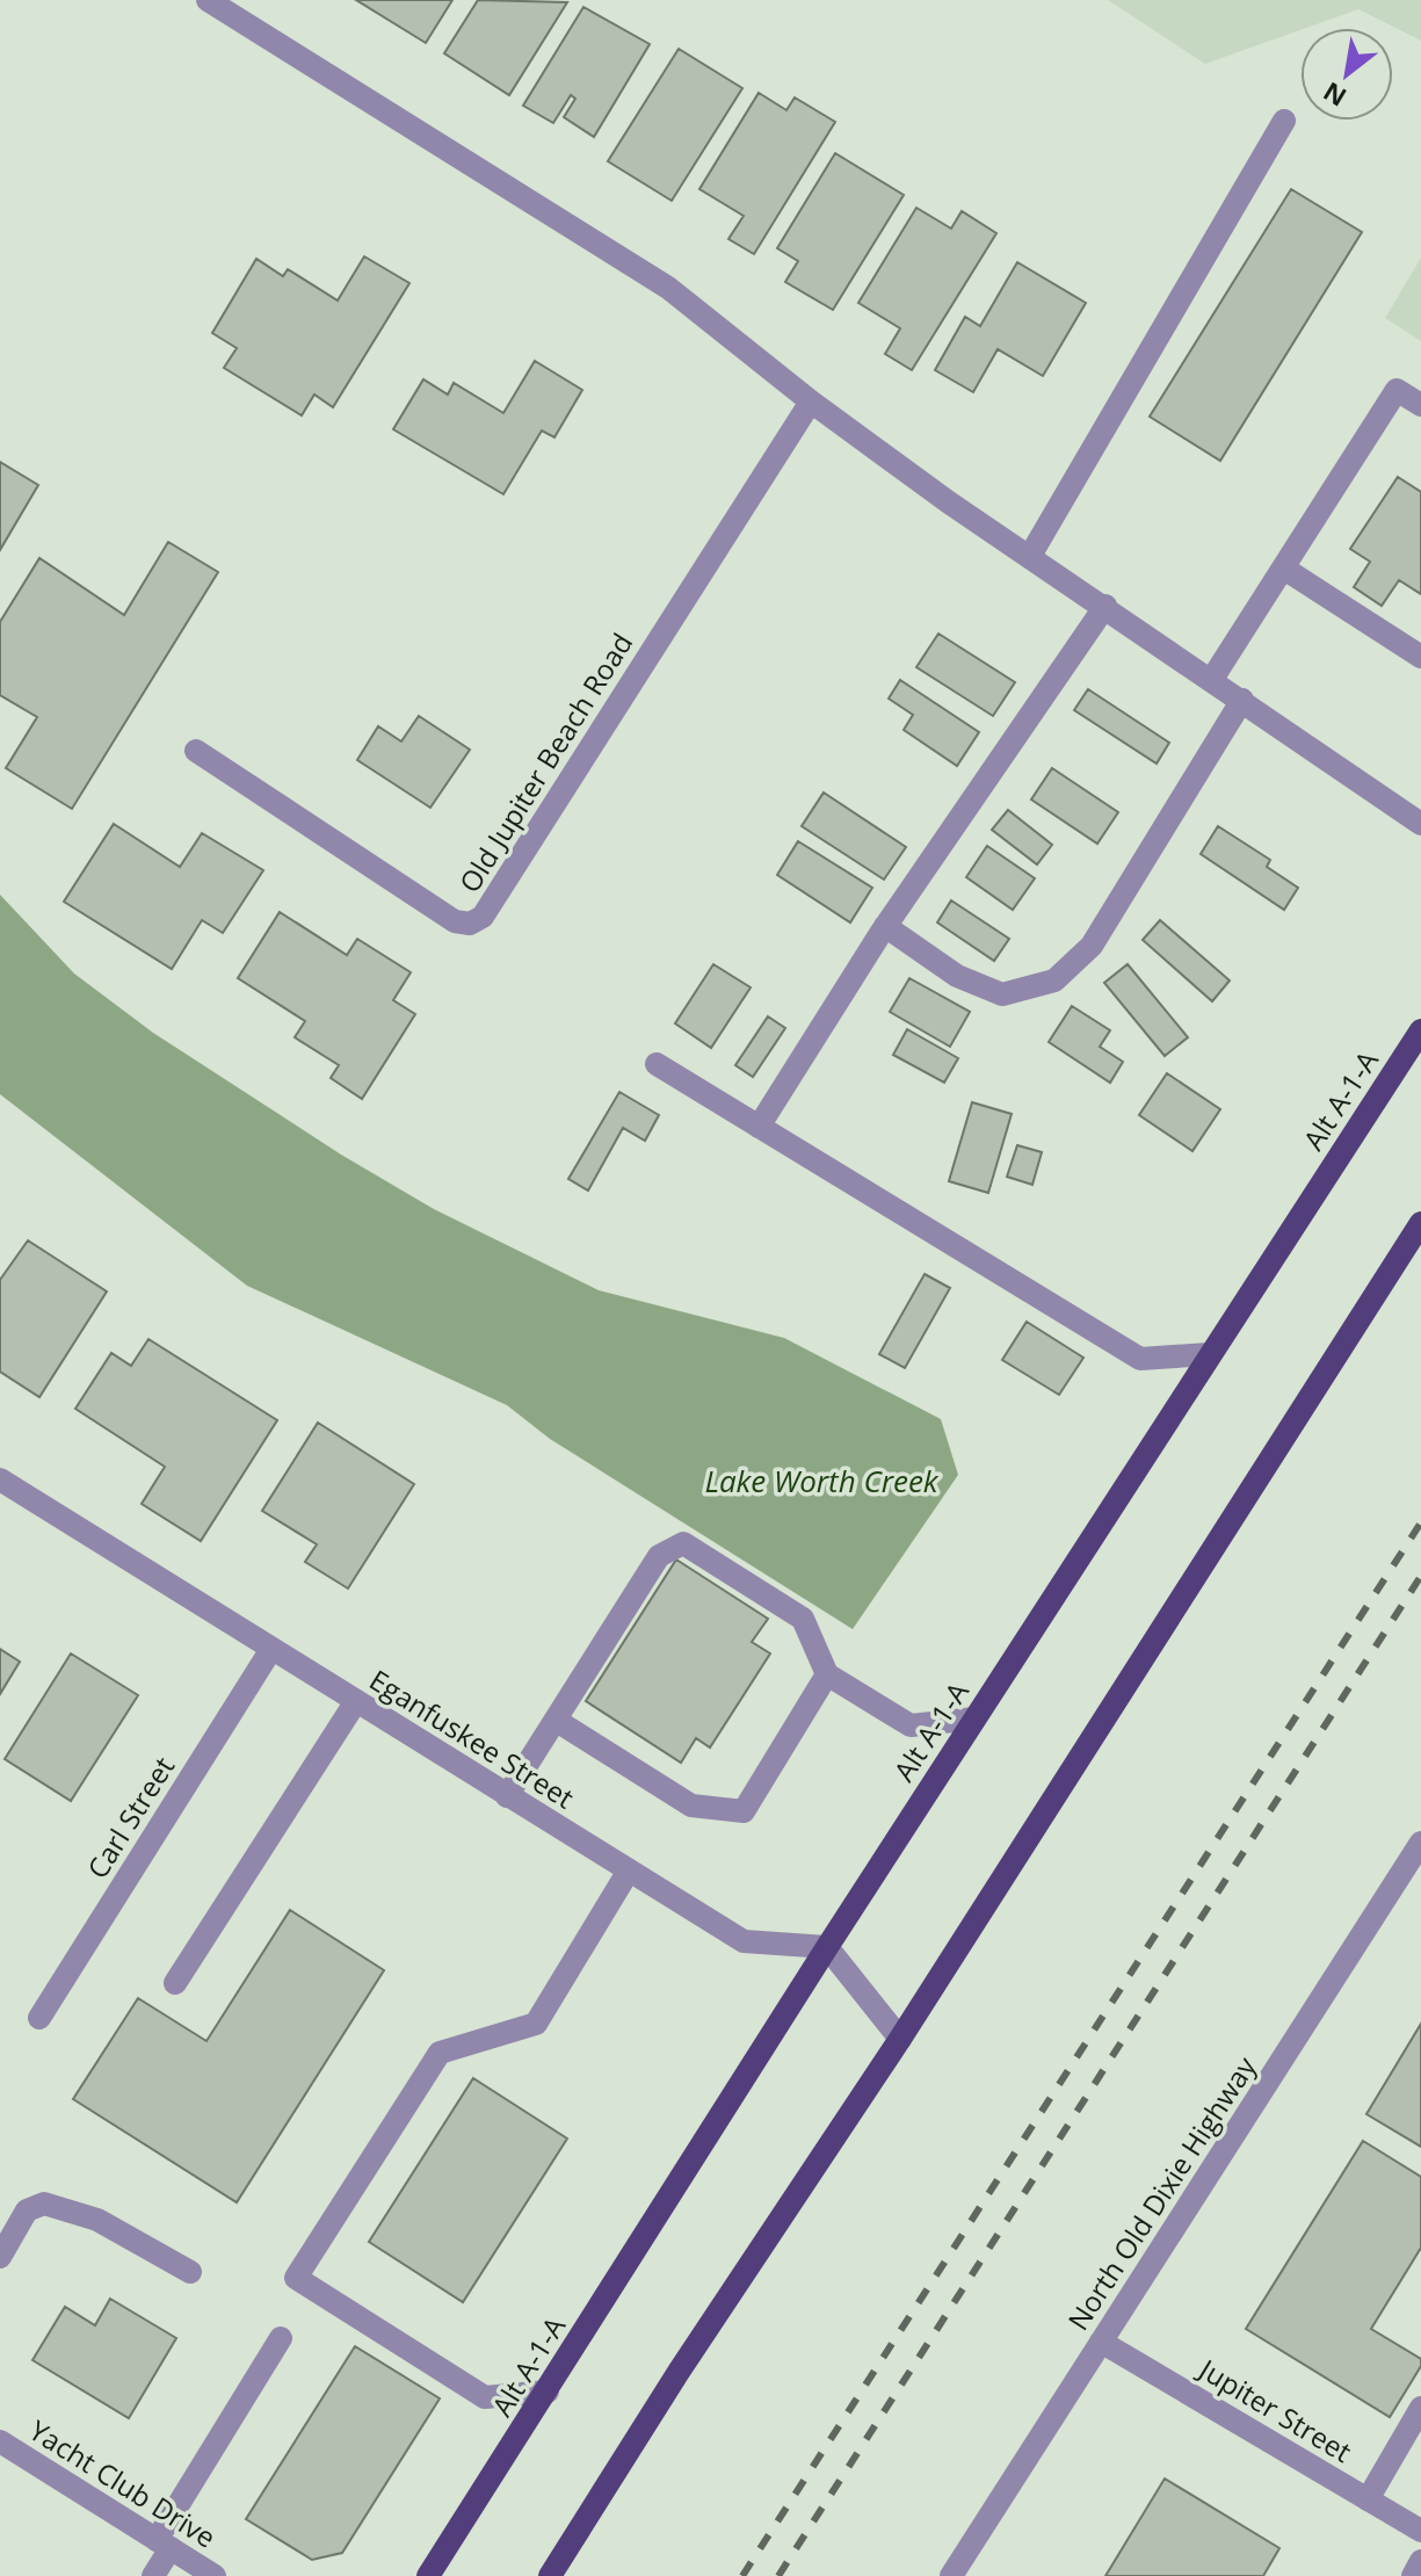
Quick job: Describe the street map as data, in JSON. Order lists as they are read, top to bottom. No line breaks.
{"streets":{"main road":["Alt A-1-A"],"street":["Old Jupiter Beach Road","Eganfuskee Street","Carl Street","North Old Dixie Highway","Jupiter Street","Yacht Club Drive"]},"crossings":[["Alt A-1-A","Eganfuskee Street"],["Eganfuskee Street","Carl Street"],["North Old Dixie Highway","Jupiter Street"]],"water":["Lake Worth Creek"],"north":"bottom left"}
